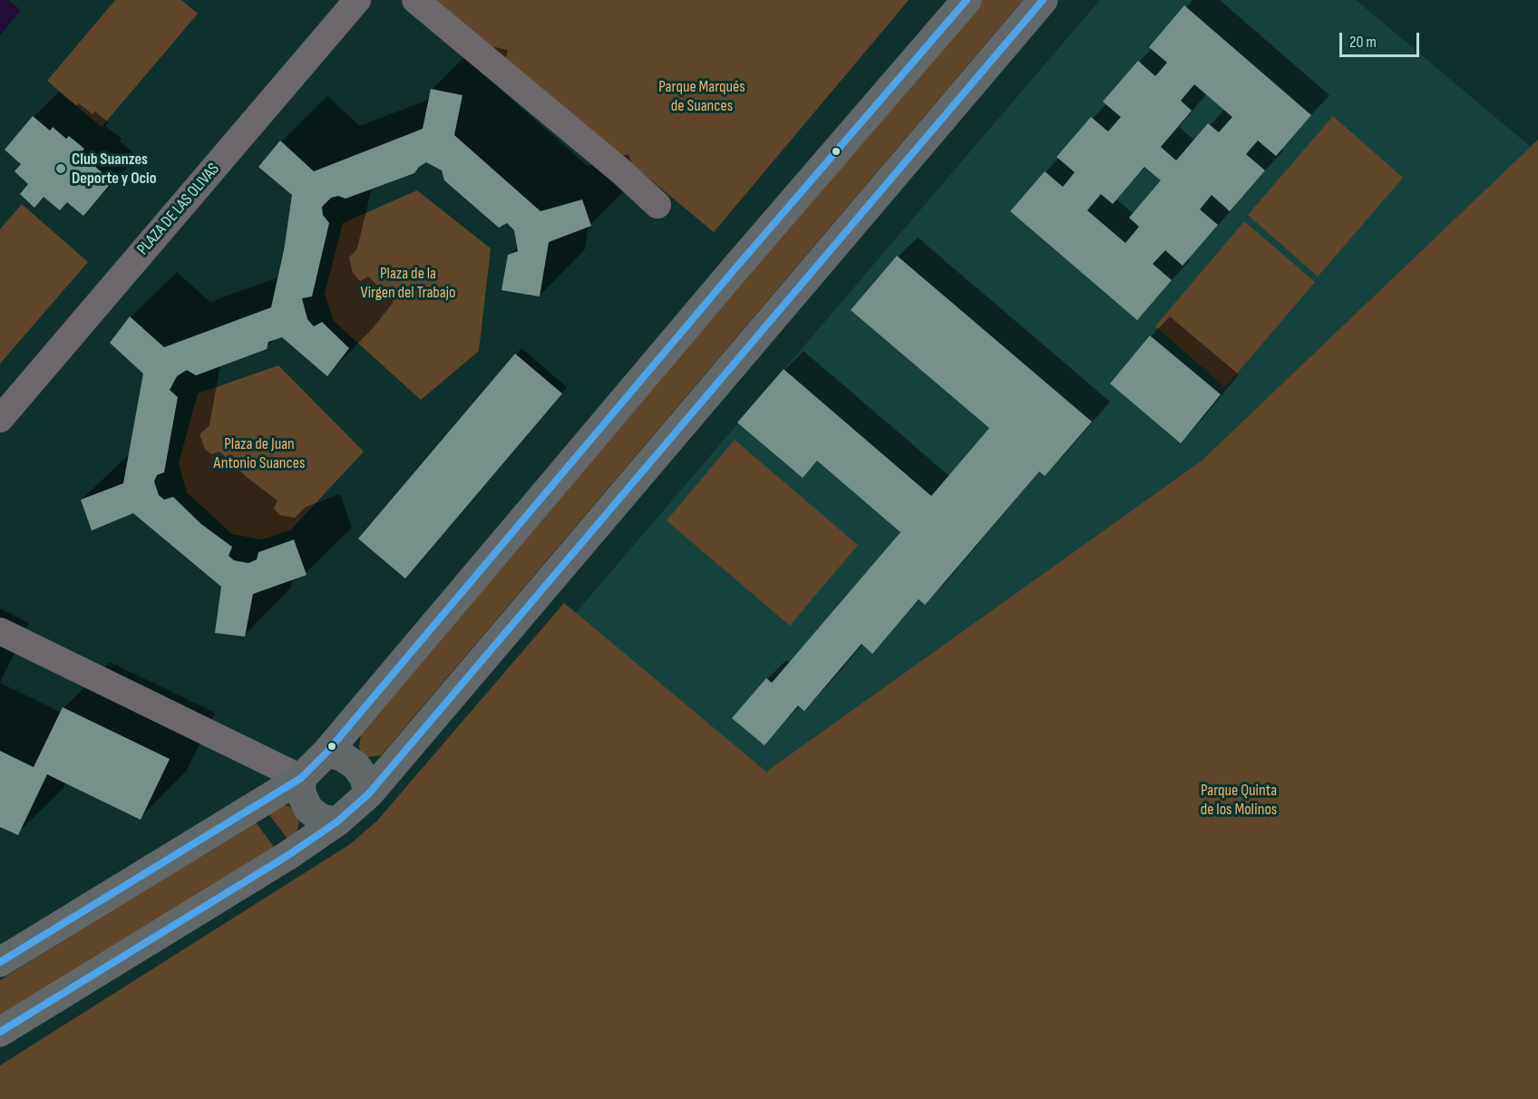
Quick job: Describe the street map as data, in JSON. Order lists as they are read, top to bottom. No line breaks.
{"streets":{"street":["PLAZA DE LAS OLIVAS"]},"parks":["Parque Marqués de Suances","Plaza de la Virgen del Trabajo","Plaza de Juan Antonio Suances","Parque Quinta de los Molinos"],"places":["Club Suanzes Deporte y Ocio"],"scale_bar":"20 m"}
